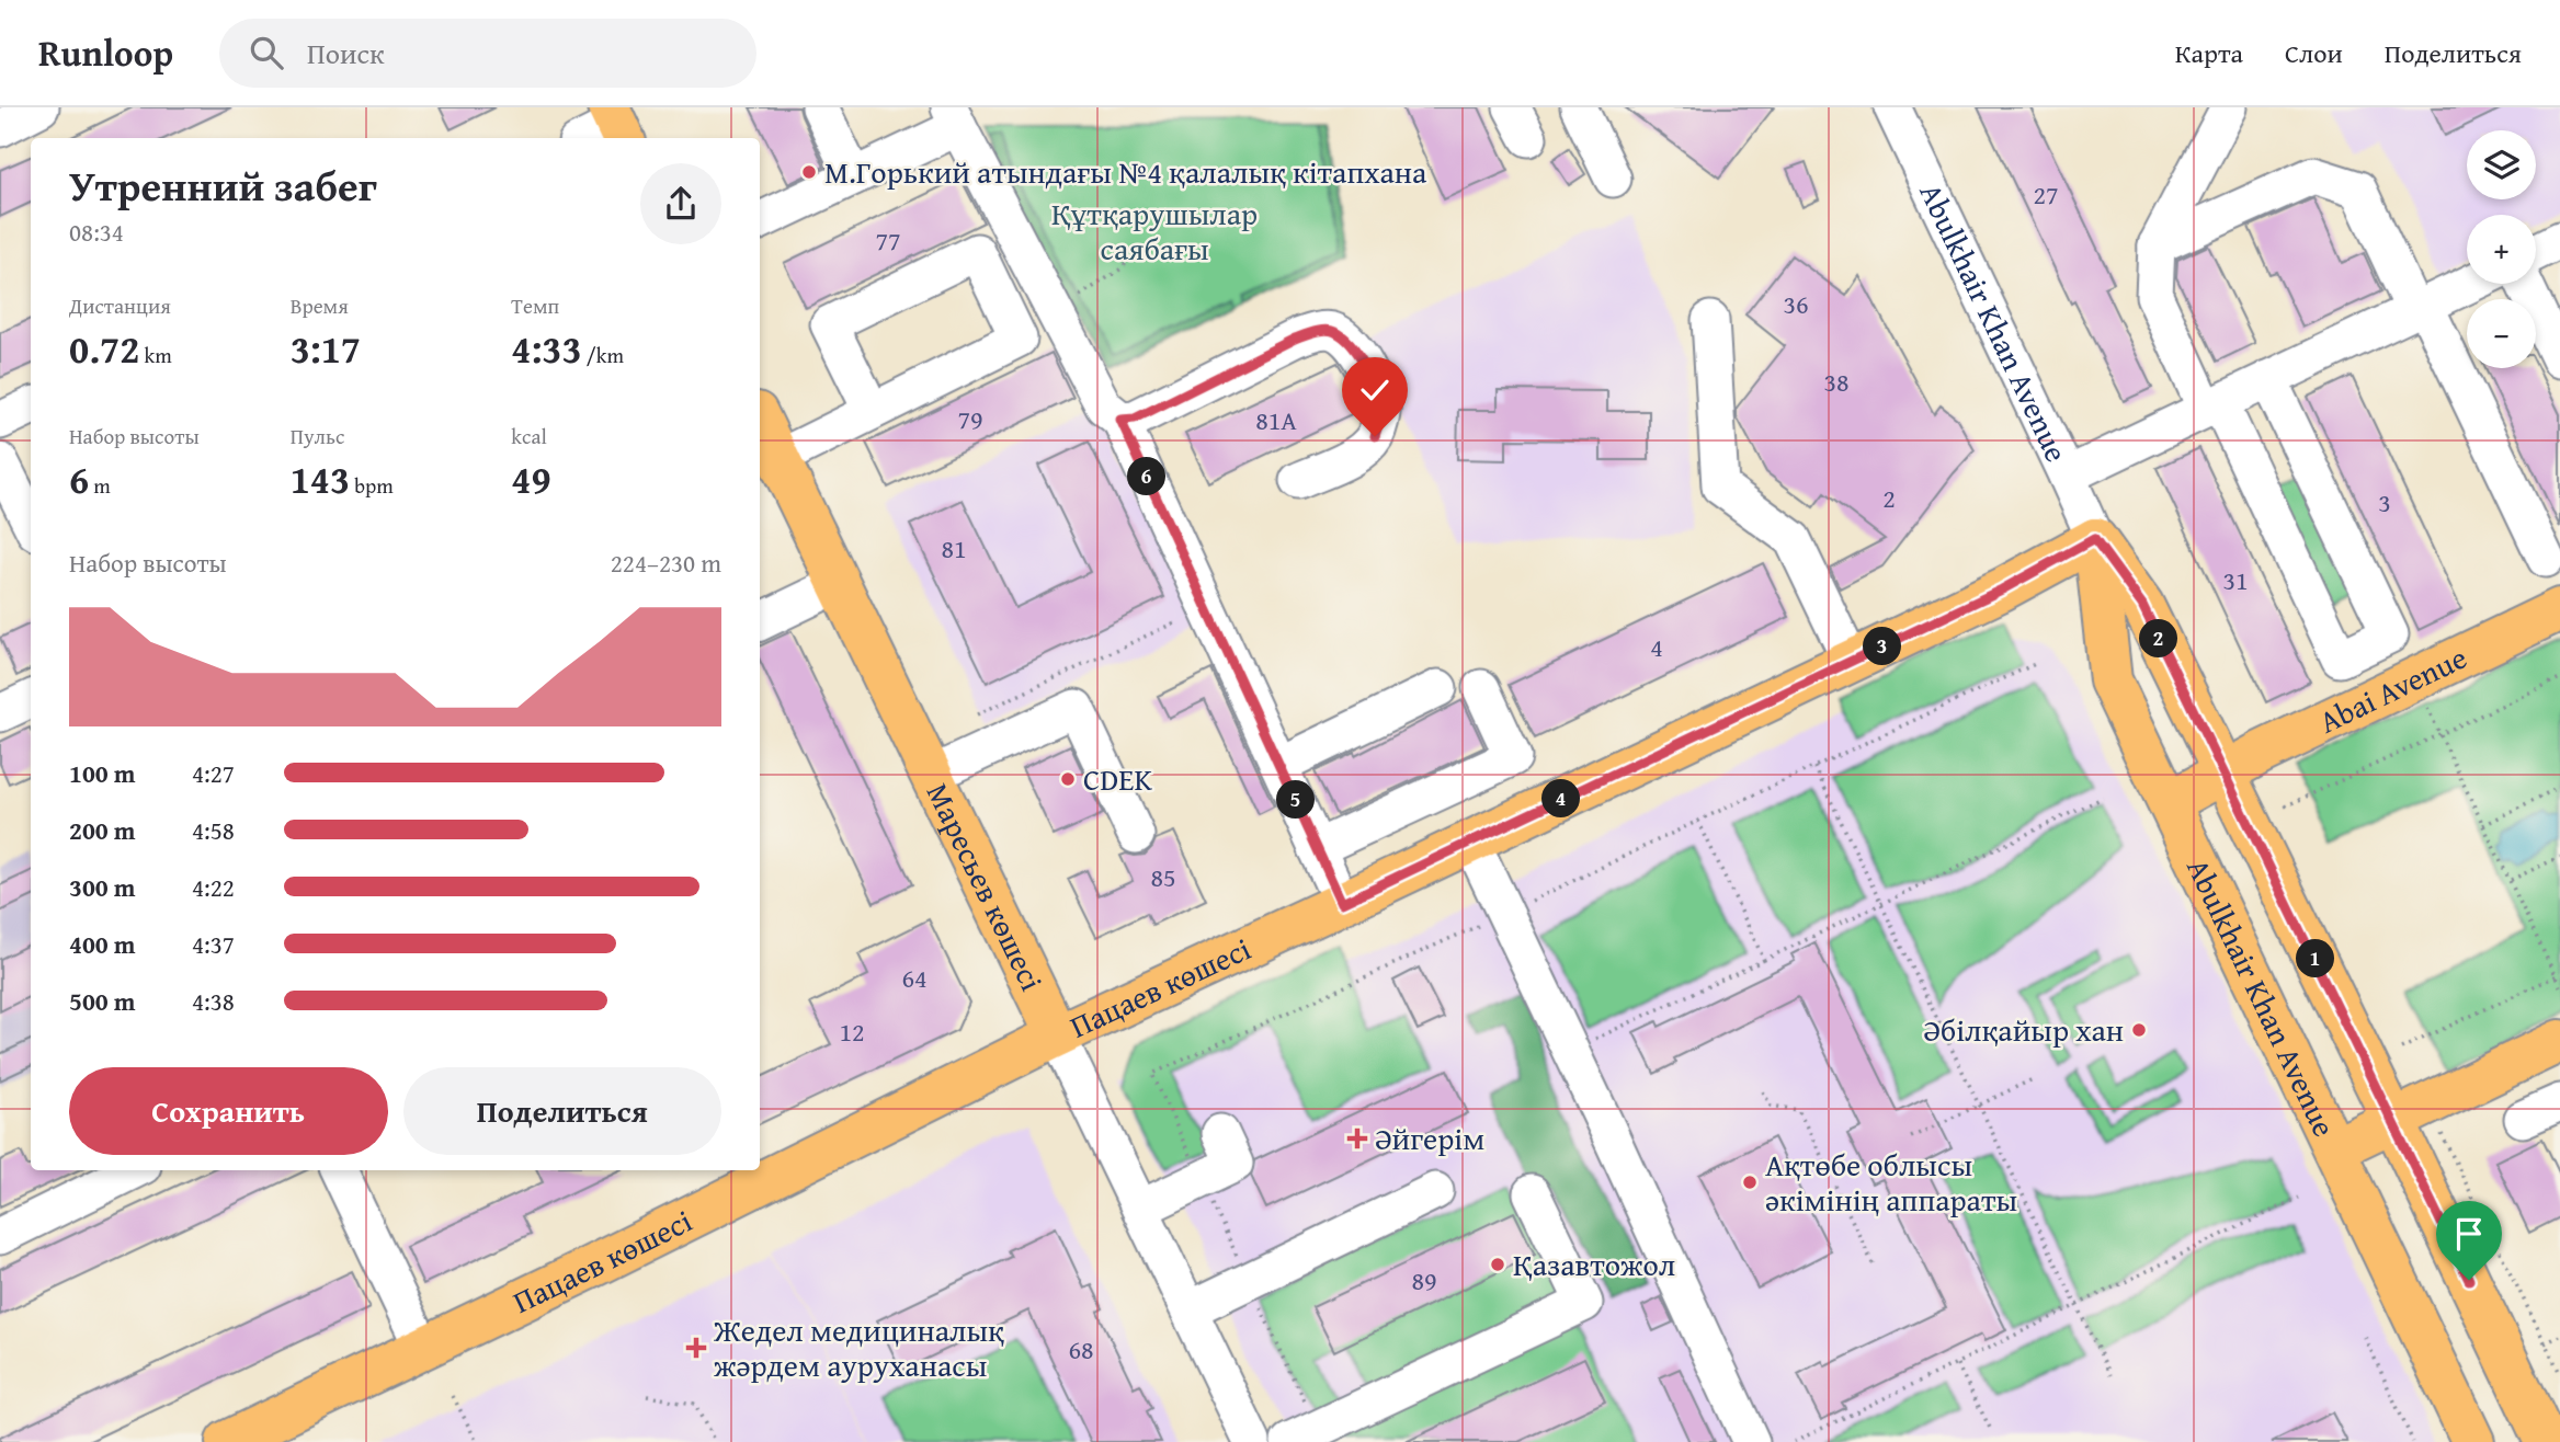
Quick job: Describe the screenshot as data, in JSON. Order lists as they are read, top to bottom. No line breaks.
{"streets":{"main road":["Abulkhair Khan Avenue","Abai Avenue","Маресьев көшесі","Пацаев көшесі"]},"crossings":[["Abulkhair Khan Avenue","Abai Avenue"],["Abulkhair Khan Avenue","Пацаев көшесі"],["Маресьев көшесі","Пацаев көшесі"]],"parks":["Құтқарушылар саябағы"],"places":{"other":["М.Горький атындағы №4 қалалық кітапхана","CDEK","Әбілқайыр хан","Ақтөбе облысы әкімінің аппараты","Қазавтожол"],"health":["Әйгерім","Жедел медициналық жәрдем ауруханасы"]},"house_numbers":["27","77","36","38","79","81А","2","3","81","31","4","85","64","12","89","68"],"page":{"header":"Runloop","search":"Поиск","nav":["Карта","Слои","Поделиться"],"map_buttons":["+","−"],"heading":["Утренний забег","08:34"],"stats":[["Дистанция","0.72 km"],["Время","3:17"],["Темп","4:33 /km"],["Набор высоты","6 m"],["Пульс","143 bpm"],["kcal","49"]],"pins":["6","2","3","4","5","1"],"chart":["Набор высоты","224–230 m"],"list":[{"name":"100 m","note":"4:27"},{"name":"200 m","note":"4:58"},{"name":"300 m","note":"4:22"},{"name":"400 m","note":"4:37"},{"name":"500 m","note":"4:38"}],"buttons":["Сохранить","Поделиться"]}}
